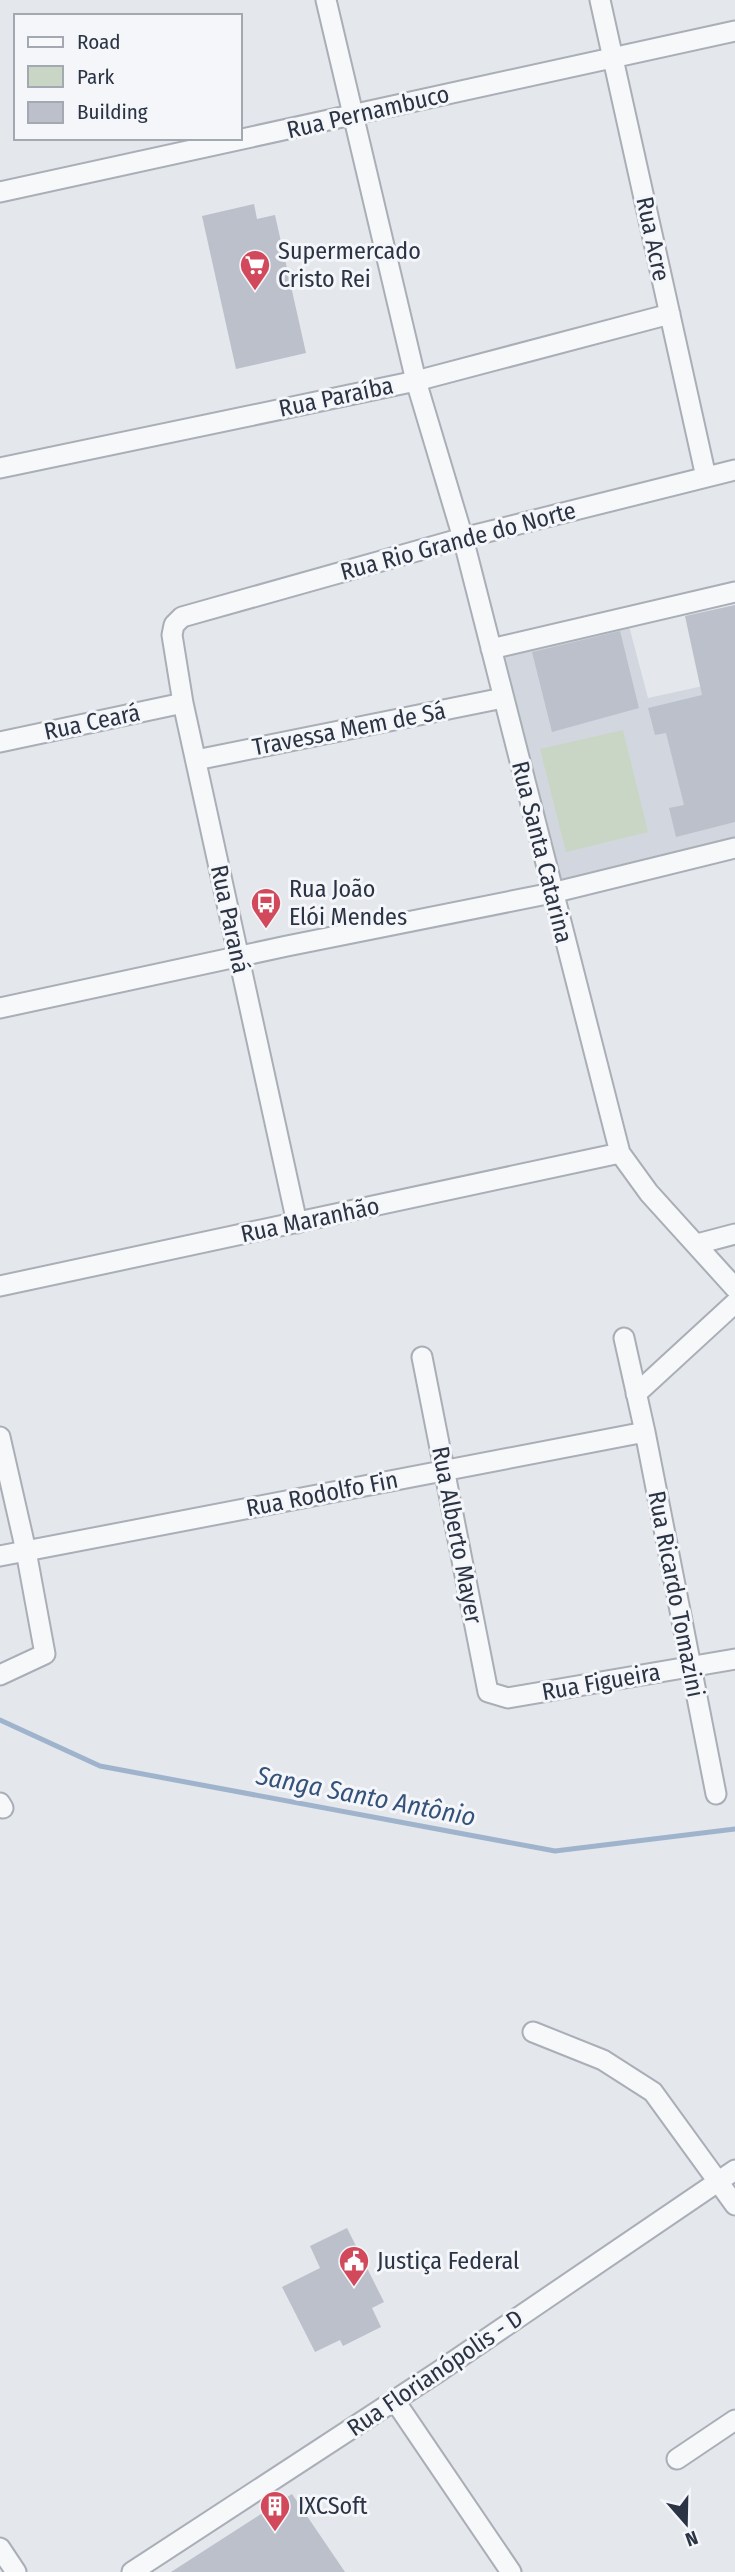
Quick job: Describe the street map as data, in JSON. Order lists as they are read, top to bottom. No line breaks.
{"streets":{"street":["Rua Pernambuco","Rua Acre","Rua Paraíba","Rua Rio Grande do Norte","Rua Ceará","Travessa Mem de Sá","Rua Santa Catarina","Rua Paraná","Rua Maranhão","Rua Rodolfo Fin","Rua Alberto Mayer","Rua Ricardo Tomazini","Rua Figueira","Rua Florianópolis - D"]},"crossings":[["Rua Pernambuco","Rua Acre"],["Rua Pernambuco","Rua Santa Catarina"],["Rua Acre","Rua Paraíba"],["Rua Acre","Rua Rio Grande do Norte"],["Rua Paraíba","Rua Santa Catarina"],["Rua Rio Grande do Norte","Rua Santa Catarina"],["Rua Rio Grande do Norte","Rua Paraná"],["Rua Ceará","Rua Paraná"],["Travessa Mem de Sá","Rua Santa Catarina"],["Travessa Mem de Sá","Rua Paraná"],["Rua Santa Catarina","Rua Maranhão"],["Rua Paraná","Rua Maranhão"],["Rua Rodolfo Fin","Rua Alberto Mayer"],["Rua Rodolfo Fin","Rua Ricardo Tomazini"],["Rua Alberto Mayer","Rua Figueira"],["Rua Ricardo Tomazini","Rua Figueira"]],"water":["Sanga Santo Antônio"],"places":{"supermarket":["Supermercado Cristo Rei"],"bus stop":["Rua João Elói Mendes"],"public building":["Justiça Federal"],"building":["IXCSoft"]},"legend":["Road","Park","Building"],"north":"bottom"}
